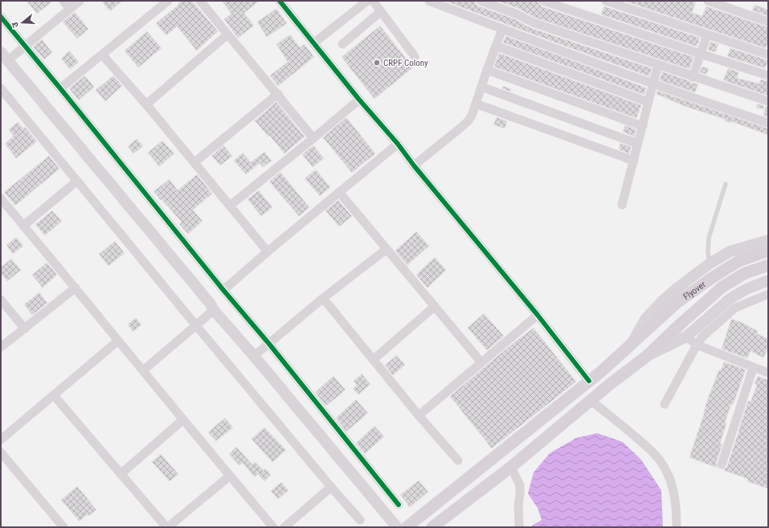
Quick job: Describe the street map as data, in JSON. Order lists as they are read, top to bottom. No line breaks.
{"streets":{"main road":["Flyover"]},"places":["CRPF Colony"],"north":"left"}
